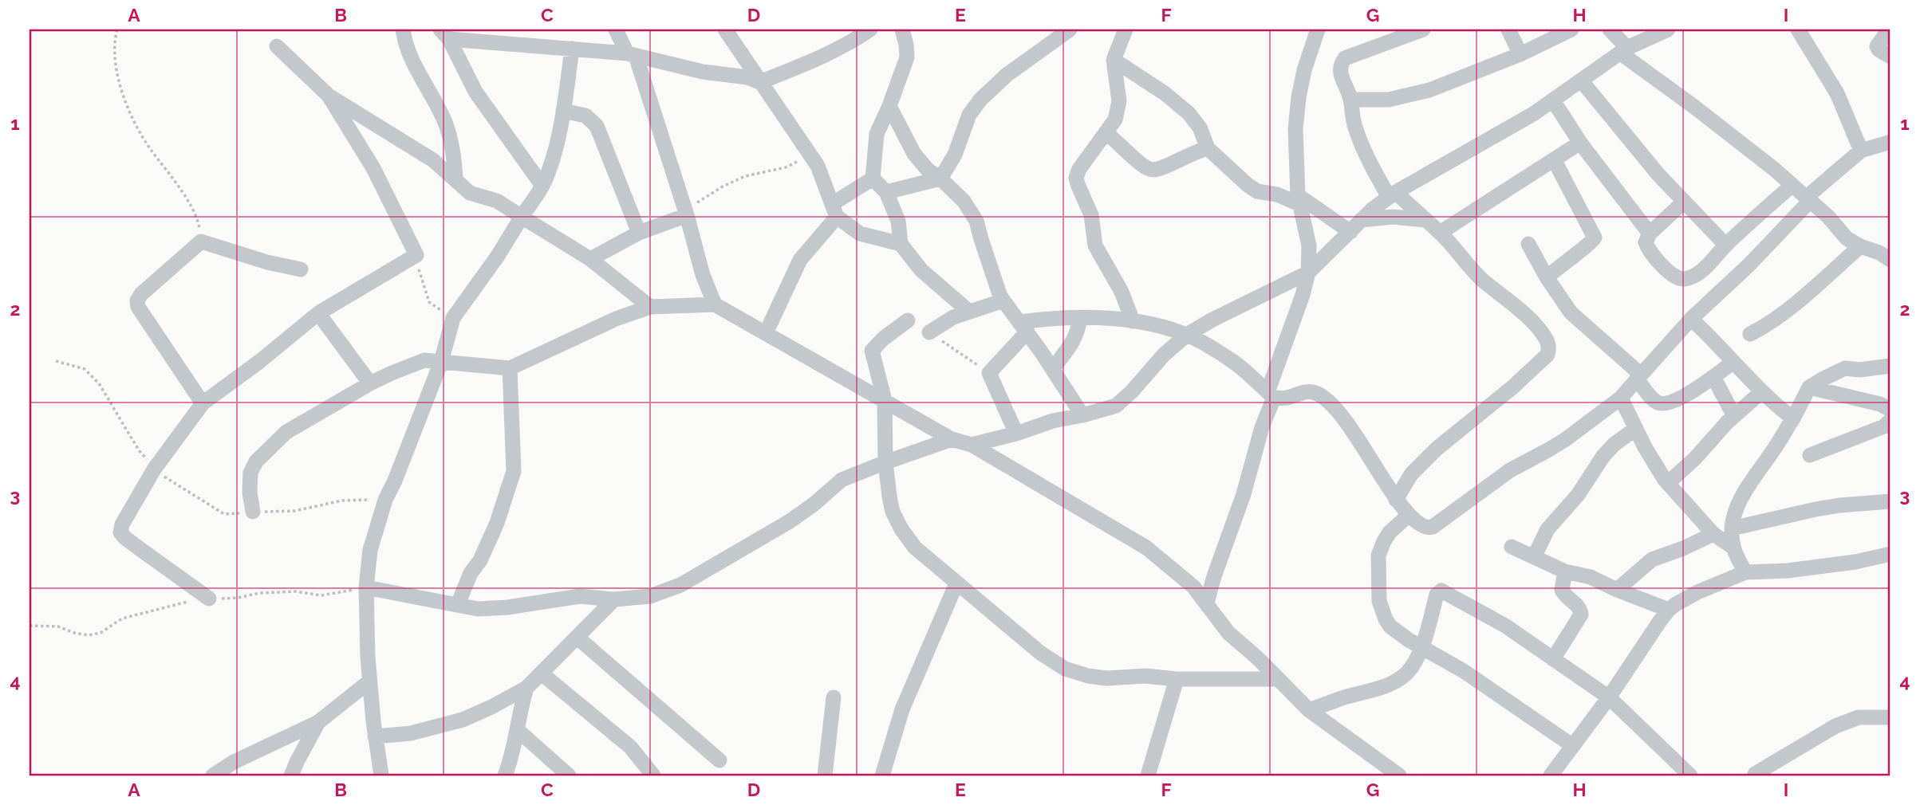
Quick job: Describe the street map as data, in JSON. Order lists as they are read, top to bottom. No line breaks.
{"grid":{"columns":["A","B","C","D","E","F","G","H","I"],"rows":["1","2","3","4"]}}
